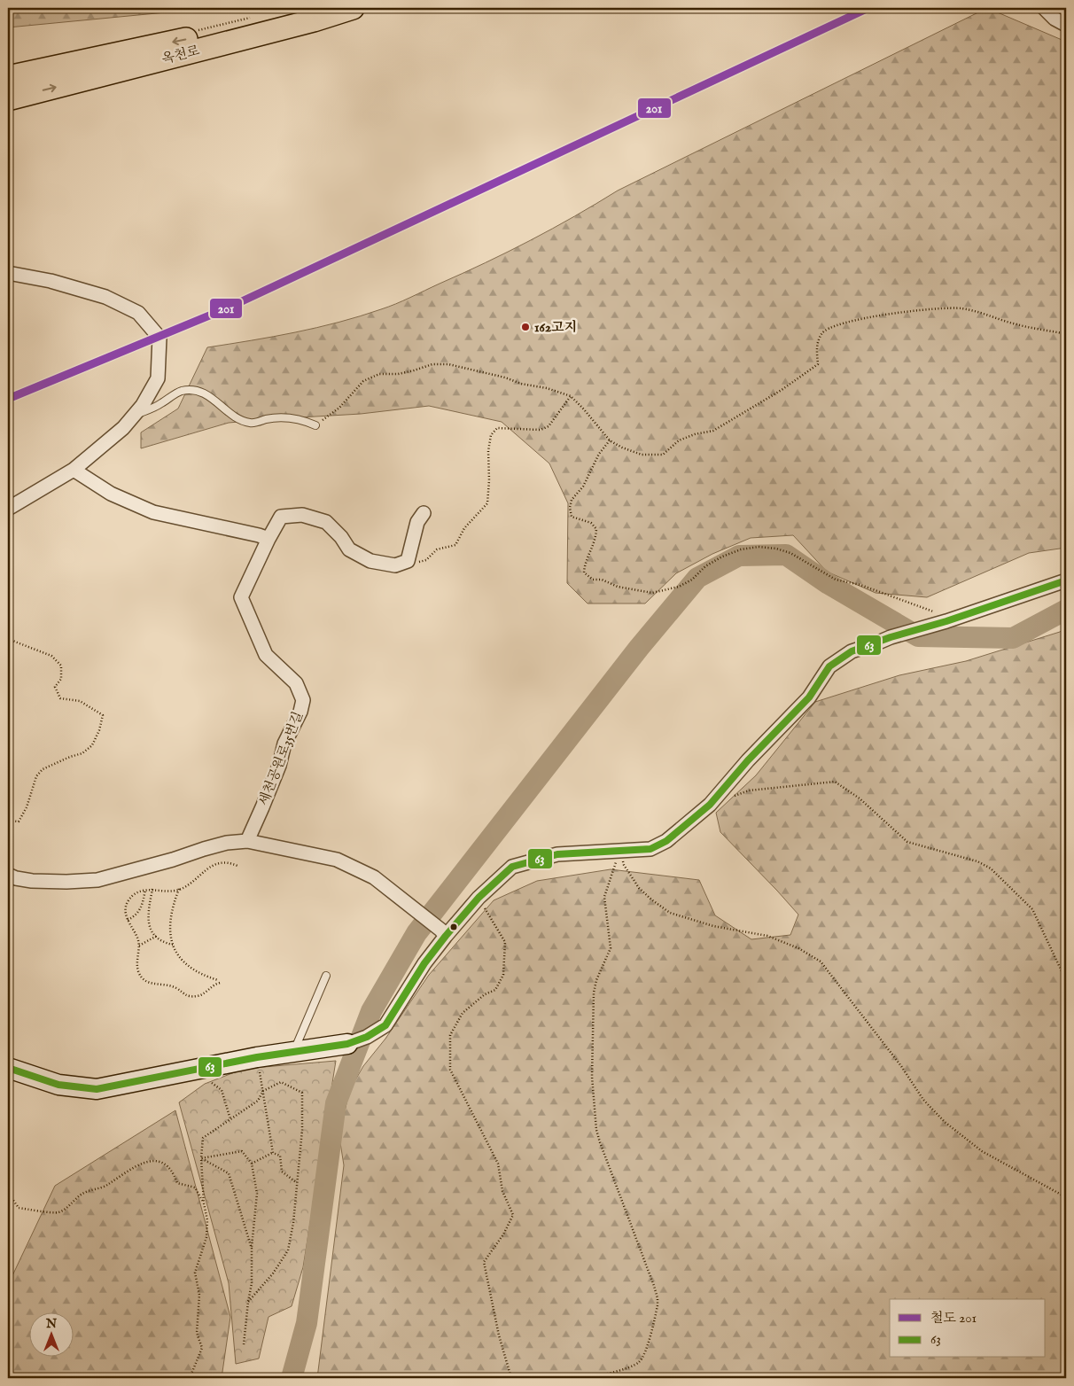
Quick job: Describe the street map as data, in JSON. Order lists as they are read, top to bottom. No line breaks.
{"streets":{"main road":["옥천로"],"street":["세천공원로35번길"]},"places":["162고지"],"lines":["rail line 201","transit line 63"],"legend":["철도 201","63"],"north":"top"}
